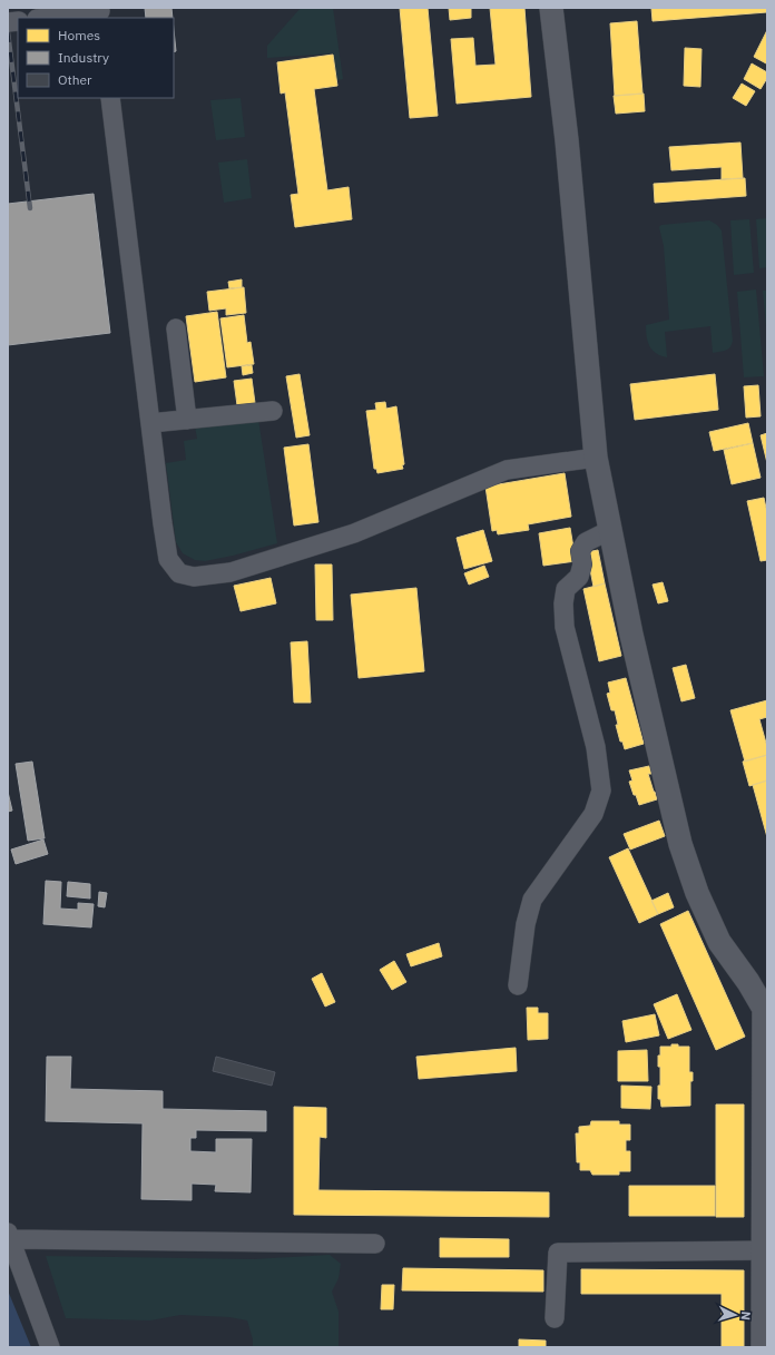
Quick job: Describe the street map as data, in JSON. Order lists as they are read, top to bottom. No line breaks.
{"legend":["Homes","Industry","Other"],"north":"right"}
